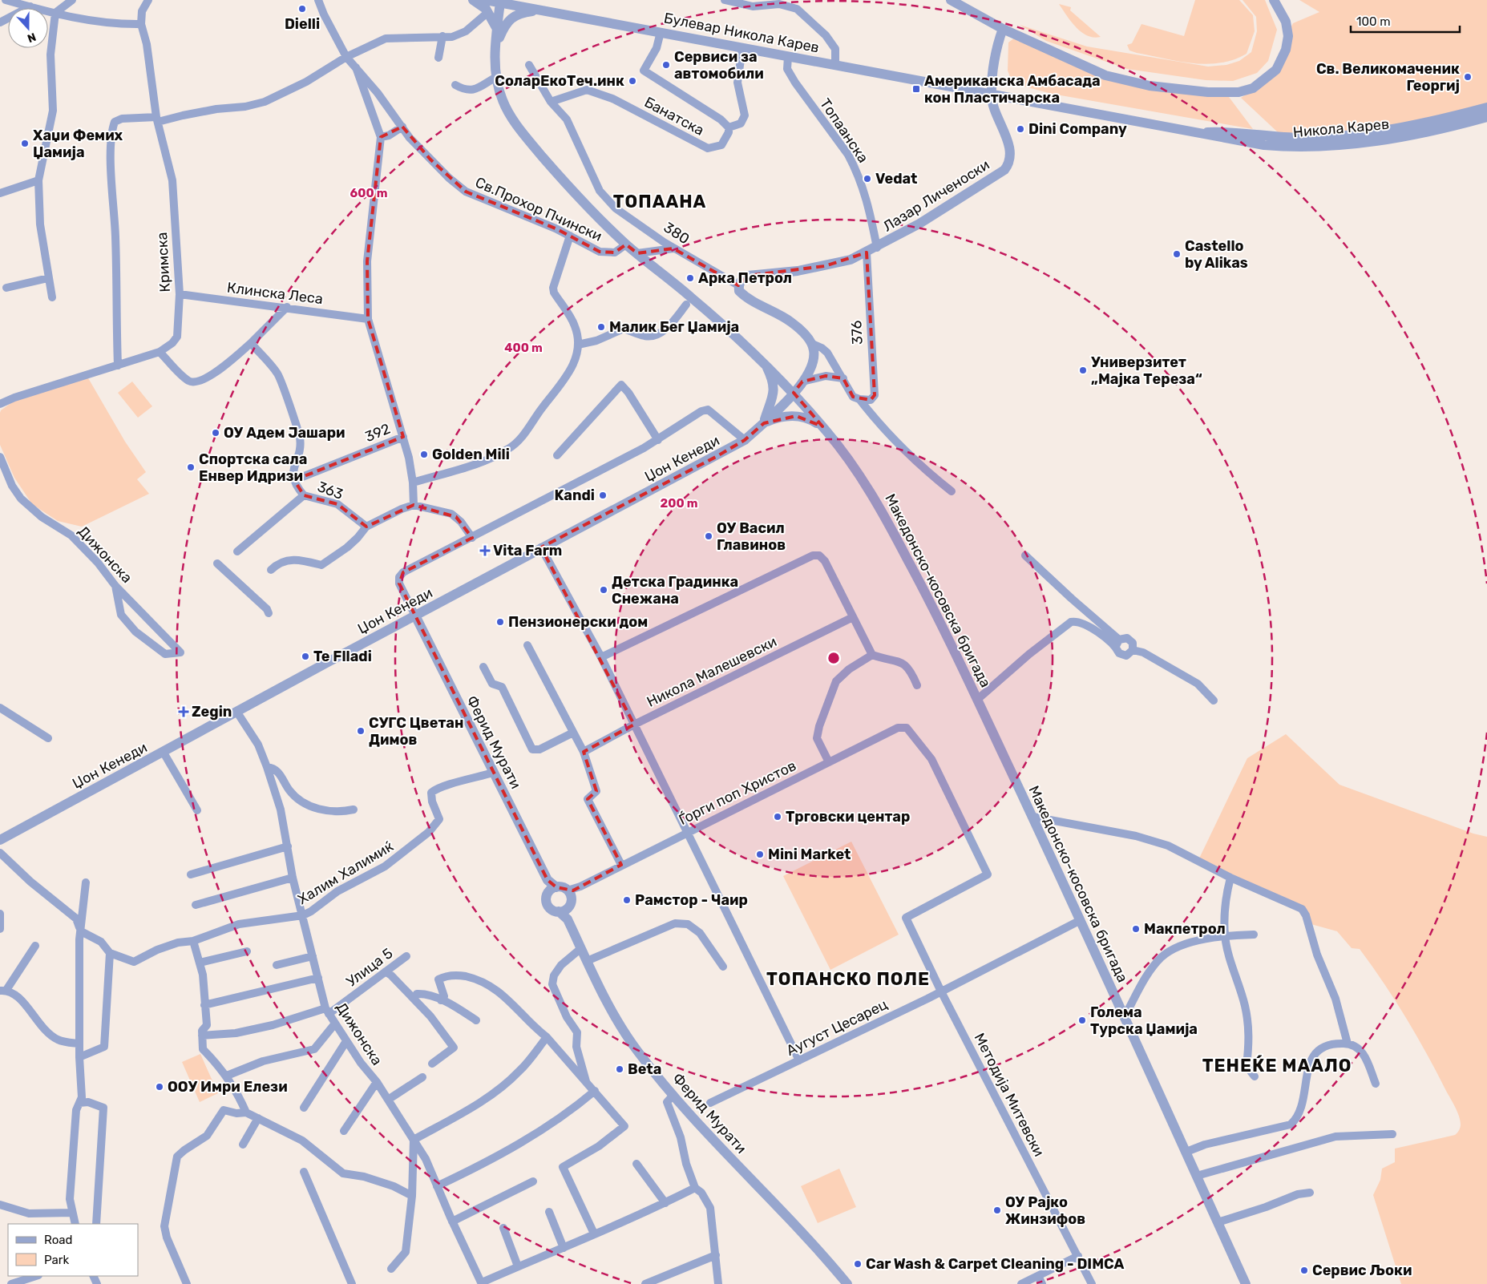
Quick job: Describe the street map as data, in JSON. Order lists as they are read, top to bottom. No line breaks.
{"streets":{"street":["Булевар Никола Карев","Банатска","Никола Карев","Топаанска","Лазар Личеноски","Св.Прохор Пчински","380","Кримска","Клинска Леса","376","392","Џон Кенеди","363","Дижонска","Македонско-косовска бригада","Никола Малешевски","Ферид Мурати","Ѓорги поп Христов","Халим Халимиќ","Улица 5","Аугуст Цесарец","Методија Митевски"]},"crossings":[["Булевар Никола Карев","Банатска"],["Булевар Никола Карев","Никола Карев"],["Булевар Никола Карев","Топаанска"],["Булевар Никола Карев","Лазар Личеноски"],["Булевар Никола Карев","Македонско-косовска бригада"],["Банатска","380"],["Никола Карев","Лазар Личеноски"],["Топаанска","Лазар Личеноски"],["Лазар Личеноски","380"],["Лазар Личеноски","376"],["Св.Прохор Пчински","Македонско-косовска бригада"],["Кримска","Клинска Леса"],["Џон Кенеди","Дижонска"],["Џон Кенеди","Македонско-косовска бригада"],["Џон Кенеди","Ферид Мурати"],["Дижонска","Халим Халимиќ"],["Дижонска","Улица 5"],["Македонско-косовска бригада","Аугуст Цесарец"],["Ферид Мурати","Халим Халимиќ"],["Ѓорги поп Христов","Методија Митевски"],["Аугуст Цесарец","Методија Митевски"]],"districts":["ТОПААНА","ТОПАНСКО ПОЛЕ","ТЕНЕЌЕ МААЛО"],"places":{"other":["Dielli","Сервиси за автомобили","Св. Великомаченик Георгиј","СоларЕкоТеч.инк","Dini Company","Хаџи Фемих Џамија","Vedat","Castello by Alikas","Арка Петрол","Малик Бег Џамија","Универзитет „Мајка Тереза“","ОУ Адем Јашари","Golden Mili","Спортска сала Енвер Идризи","Kandi","ОУ Васил Главинов","Детска Градинка Снежана","Пензионерски дом","Te Flladi","СУГС Цветан Димов","Трговски центар","Mini Market","Рамстор - Чаир","Макпетрол","Голема Турска Џамија","Beta","ООУ Имри Елези","ОУ Рајко Жинзифов","Car Wash & Carpet Cleaning - DIMCA","Сервис Љоки"],"transit":["Американска Амбасада кон Пластичарска"],"health":["Vita Farm","Zegin"]},"legend":["Road","Park"],"scale_bar":"100 m","north":"bottom","rings":["600 m","400 m","200 m"]}
